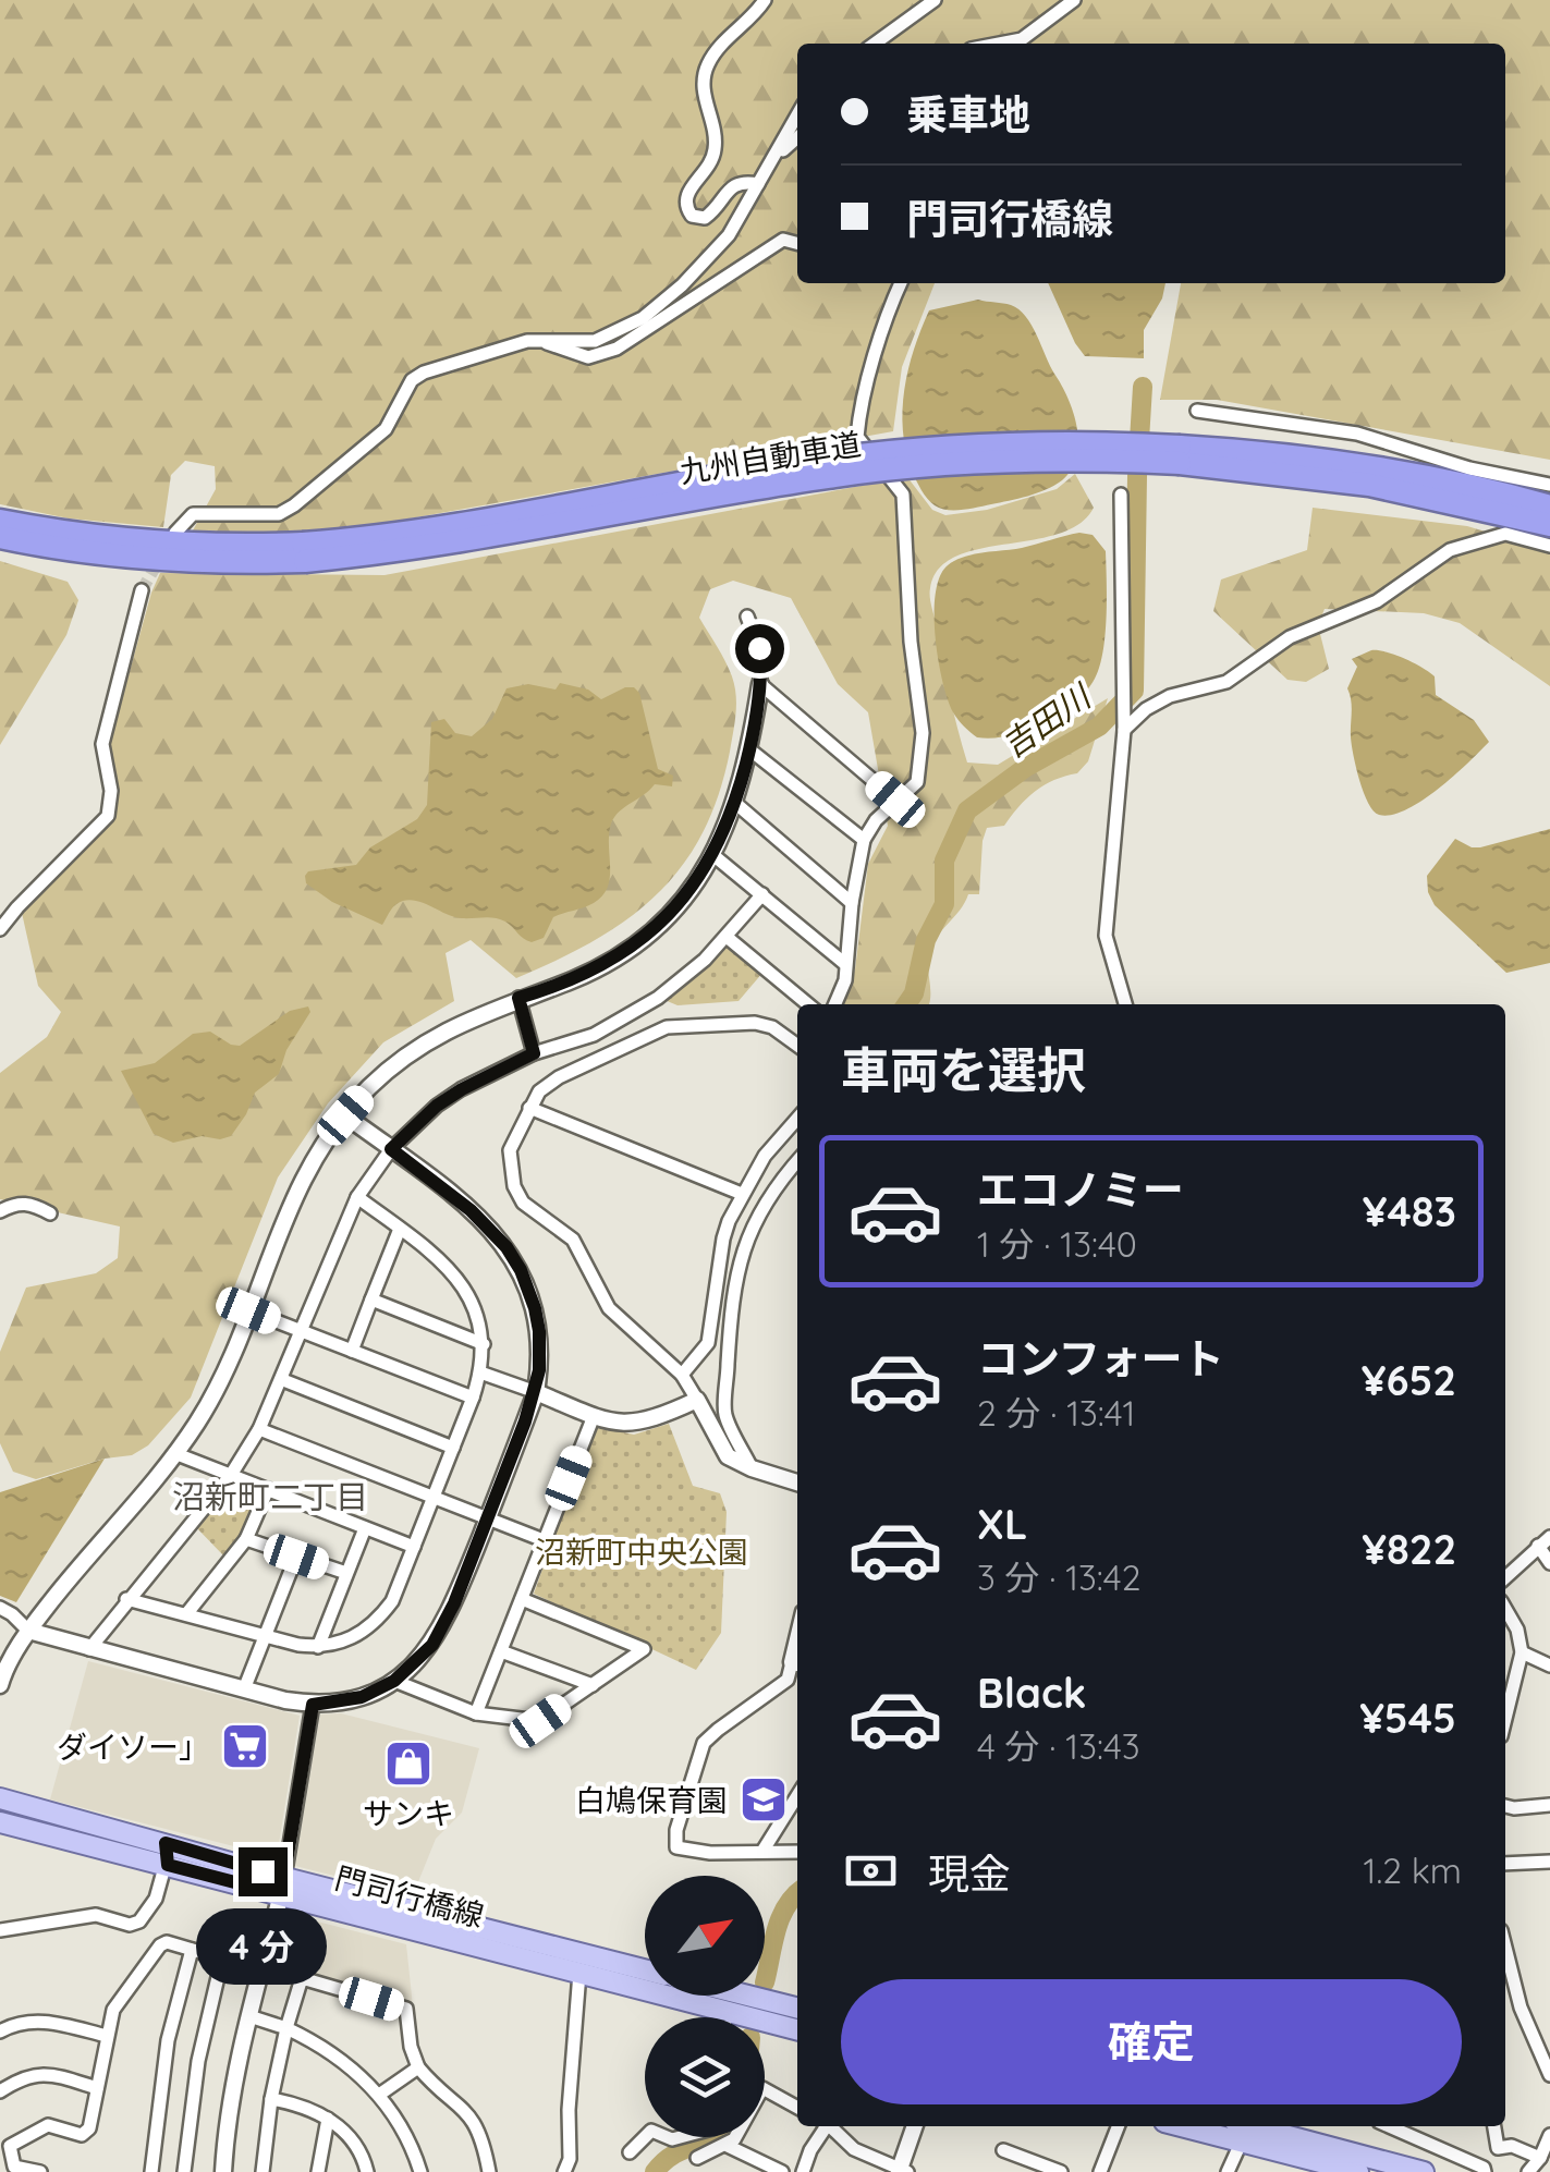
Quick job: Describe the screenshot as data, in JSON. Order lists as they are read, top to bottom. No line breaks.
{"streets":{"highway":["九州自動車道"],"main road":["門司行橋線"]},"districts":["沼新町二丁目"],"water":["吉田川"],"parks":["沼新町中央公園"],"places":{"supermarket":["ダイソー」"],"shop":["サンキ"],"school or university":["白鳩保育園"]},"north":"top right","page":{"banner":["乗車地","門司行橋線"],"heading":"車両を選択","list":[{"name":"エコノミー","note":"1 分 · 13:40","value":"¥483"},{"name":"コンフォート","note":"2 分 · 13:41","value":"¥652"},{"name":"XL","note":"3 分 · 13:42","value":"¥822"},{"name":"Black","note":"4 分 · 13:43","value":"¥545"}],"pay":["現金","1.2 km"],"bubble":"4 分","buttons":"確定"}}
